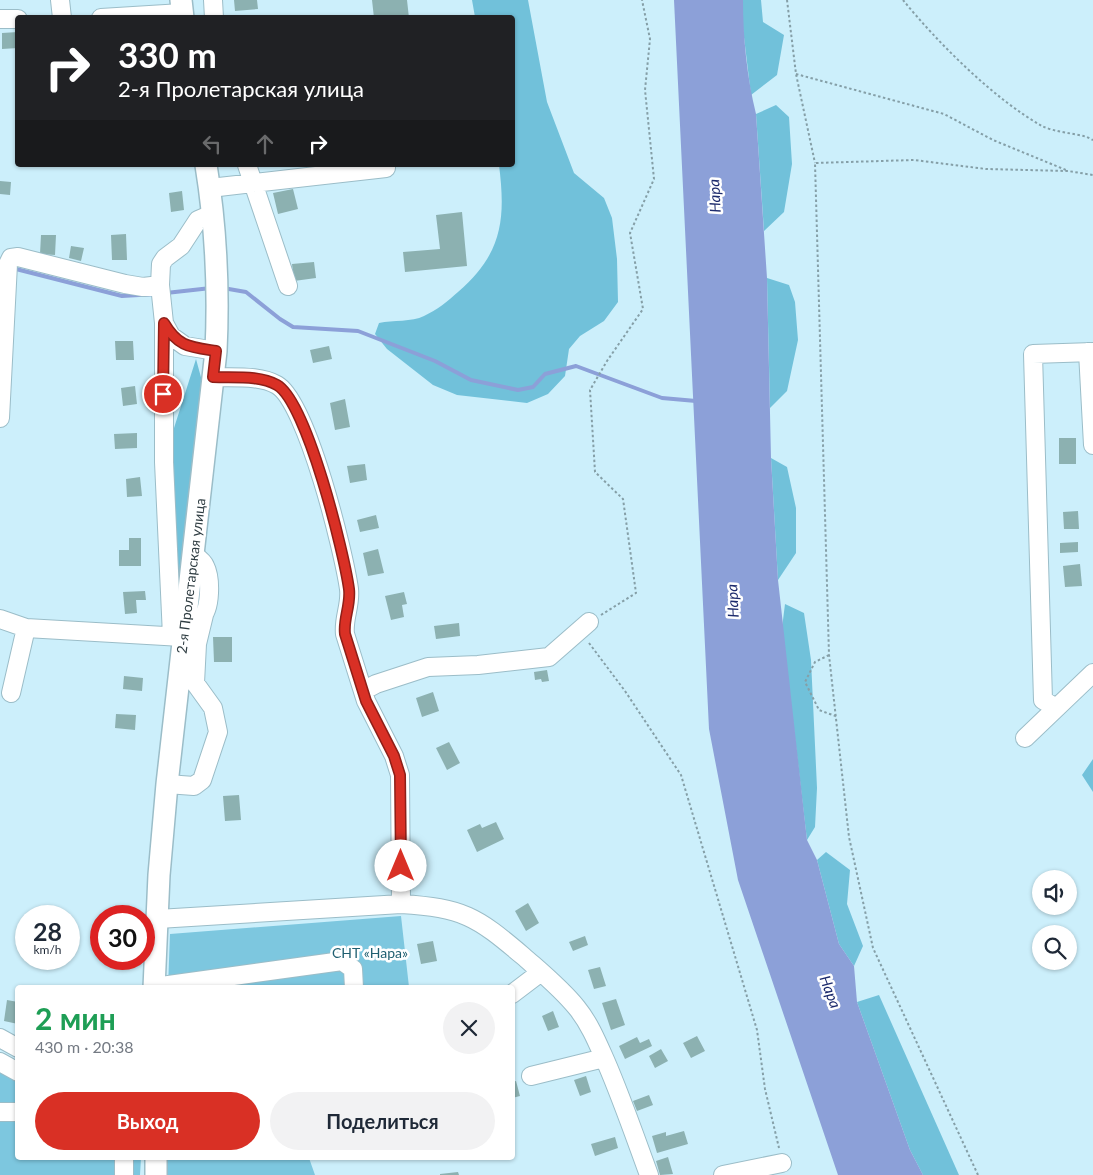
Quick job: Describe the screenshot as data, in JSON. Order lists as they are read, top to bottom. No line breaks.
{"streets":{"main road":["2-я Пролетарская улица"]},"water":["Нара"],"parks":["СНТ «Нара»"],"page":{"turn":["330 m","2-я Пролетарская улица"],"speed":"28 km/h","limit":"30","heading":["2 мин","430 m · 20:38"],"buttons":["Выход","Поделиться"]}}
